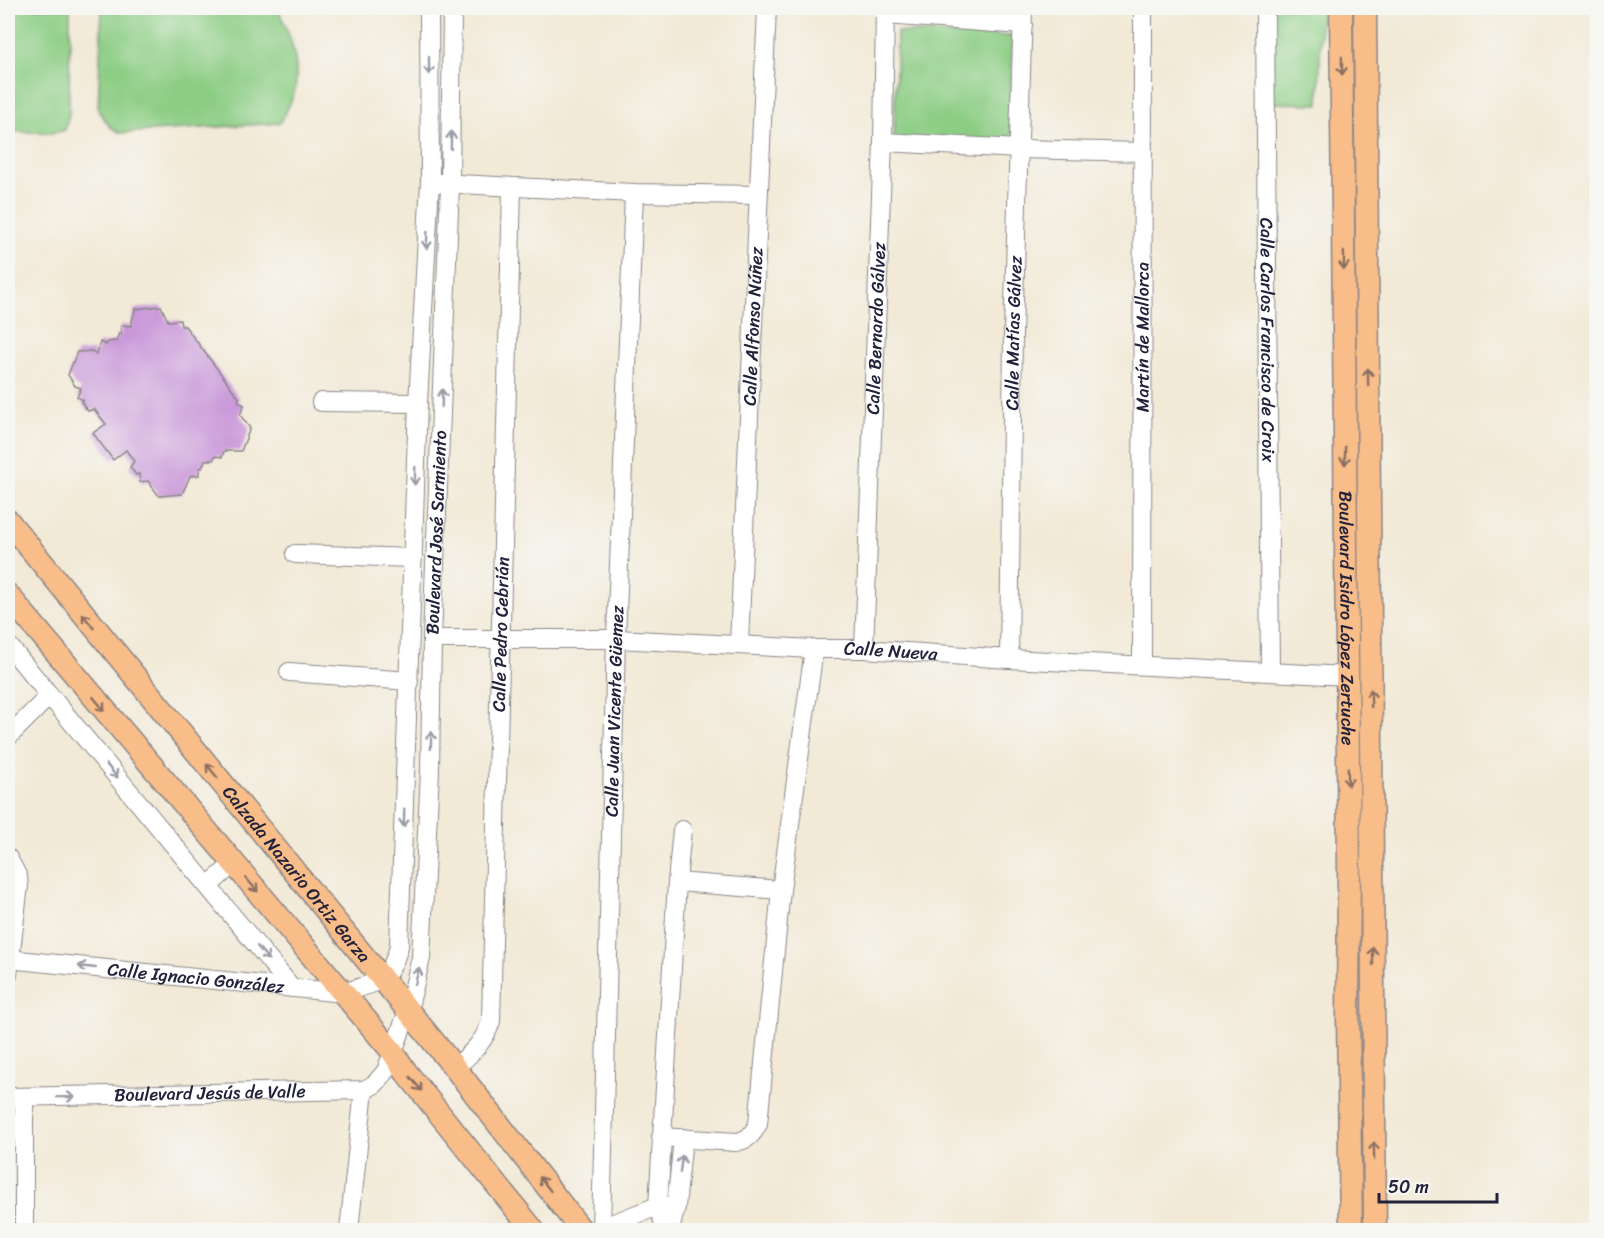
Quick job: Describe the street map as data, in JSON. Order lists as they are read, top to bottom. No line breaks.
{"streets":{"main road":["Boulevard Isidro López Zertuche","Calzada Nazario Ortiz Garza"],"street":["Calle Alfonso Núñez","Calle Bernardo Gálvez","Calle Matías Gálvez","Martín de Mallorca","Calle Carlos Francisco de Croix","Boulevard José Sarmiento","Calle Pedro Cebrián","Calle Nueva","Calle Juan Vicente Güemez","Calle Ignacio González","Boulevard Jesús de Valle"]},"crossings":[["Calle Alfonso Núñez","Calle Nueva"],["Calle Bernardo Gálvez","Calle Nueva"],["Calle Matías Gálvez","Calle Nueva"],["Martín de Mallorca","Calle Nueva"],["Calle Carlos Francisco de Croix","Calle Nueva"],["Boulevard José Sarmiento","Calle Nueva"],["Boulevard José Sarmiento","Calzada Nazario Ortiz Garza"],["Boulevard José Sarmiento","Calle Ignacio González"],["Boulevard Isidro López Zertuche","Calle Nueva"],["Calle Pedro Cebrián","Calle Nueva"],["Calle Pedro Cebrián","Calzada Nazario Ortiz Garza"],["Calle Nueva","Calle Juan Vicente Güemez"],["Calle Juan Vicente Güemez","Calzada Nazario Ortiz Garza"],["Calzada Nazario Ortiz Garza","Calle Ignacio González"]],"one_way":["Calle Ignacio González","Boulevard Jesús de Valle"],"scale_bar":"50 m"}
